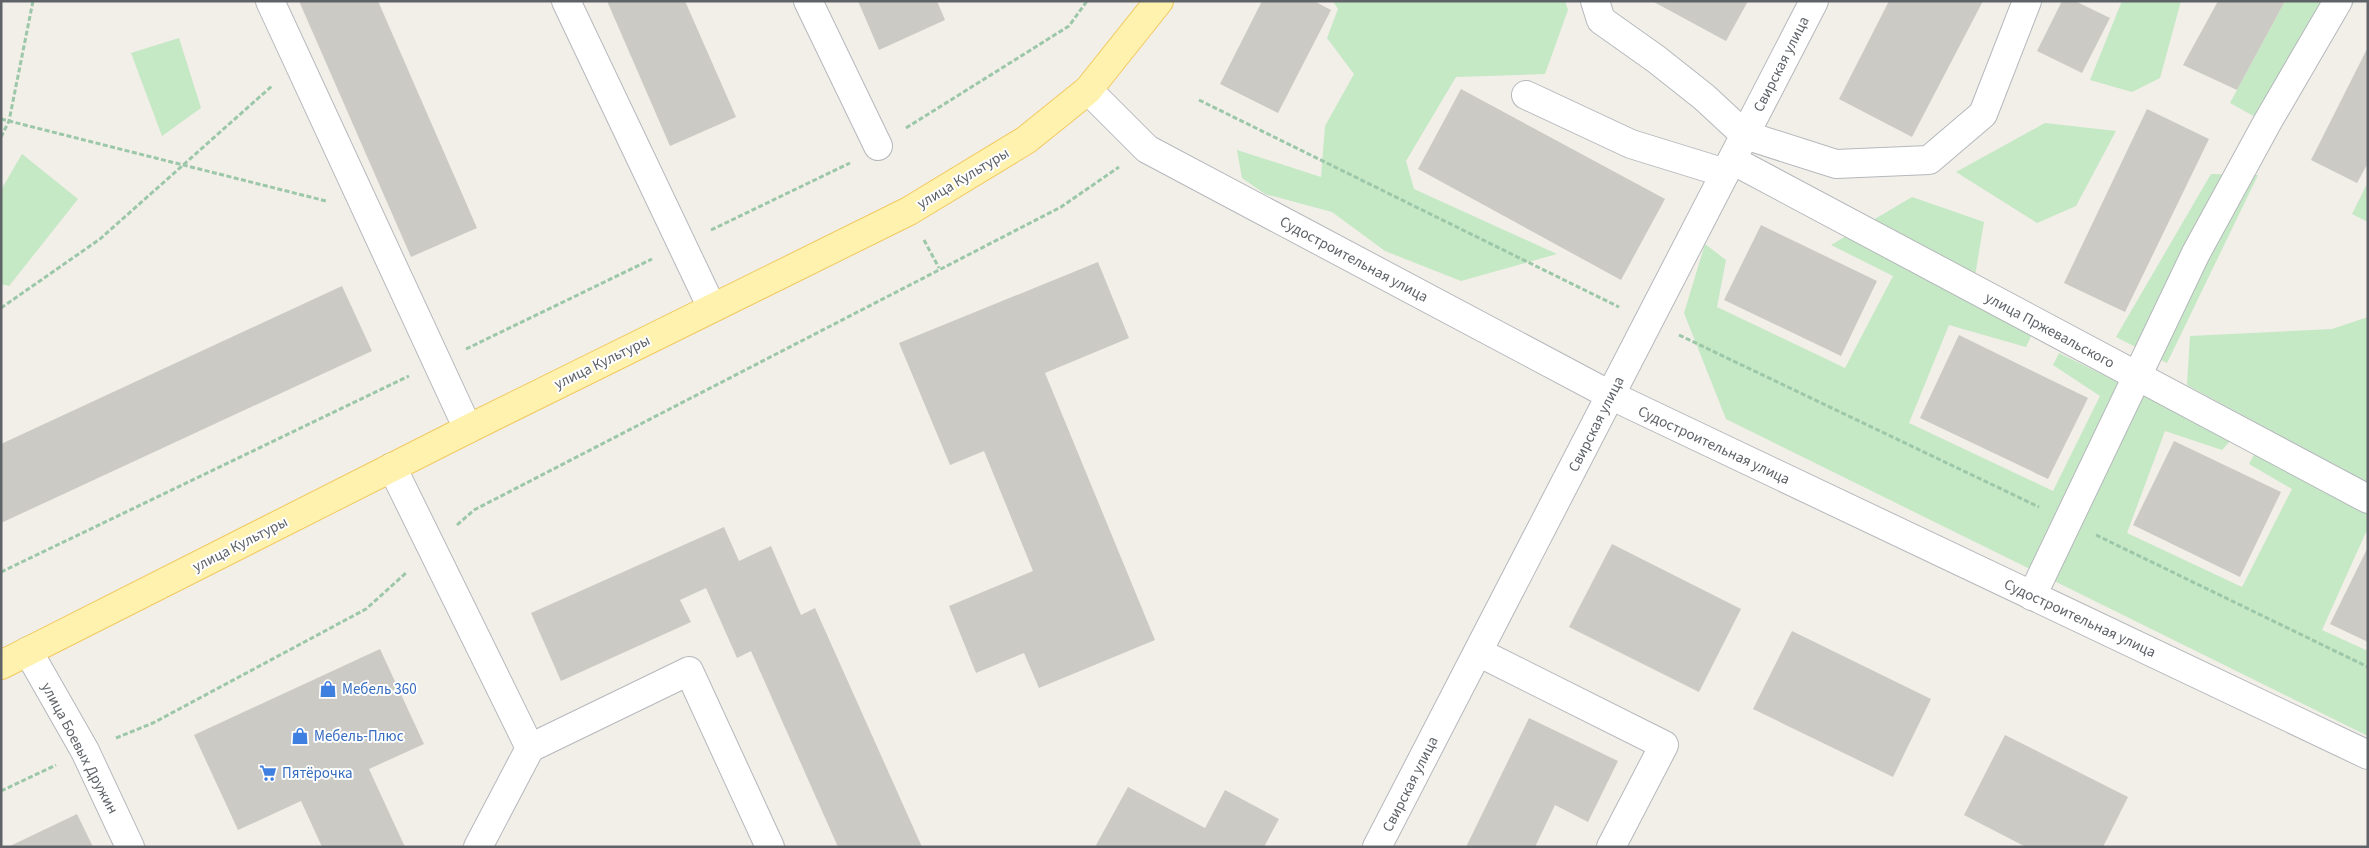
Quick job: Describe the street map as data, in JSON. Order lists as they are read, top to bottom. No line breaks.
{"streets":{"main road":["улица Культуры"],"street":["Свирская улица","Судостроительная улица","улица Пржевальского","улица Боевых Дружин"]},"crossings":[["Свирская улица","Судостроительная улица"],["Свирская улица","улица Пржевальского"],["улица Культуры","Судостроительная улица"],["улица Культуры","улица Боевых Дружин"]],"places":{"shop":["Мебель 360","Мебель-Плюс"],"supermarket":["Пятёрочка"]}}
